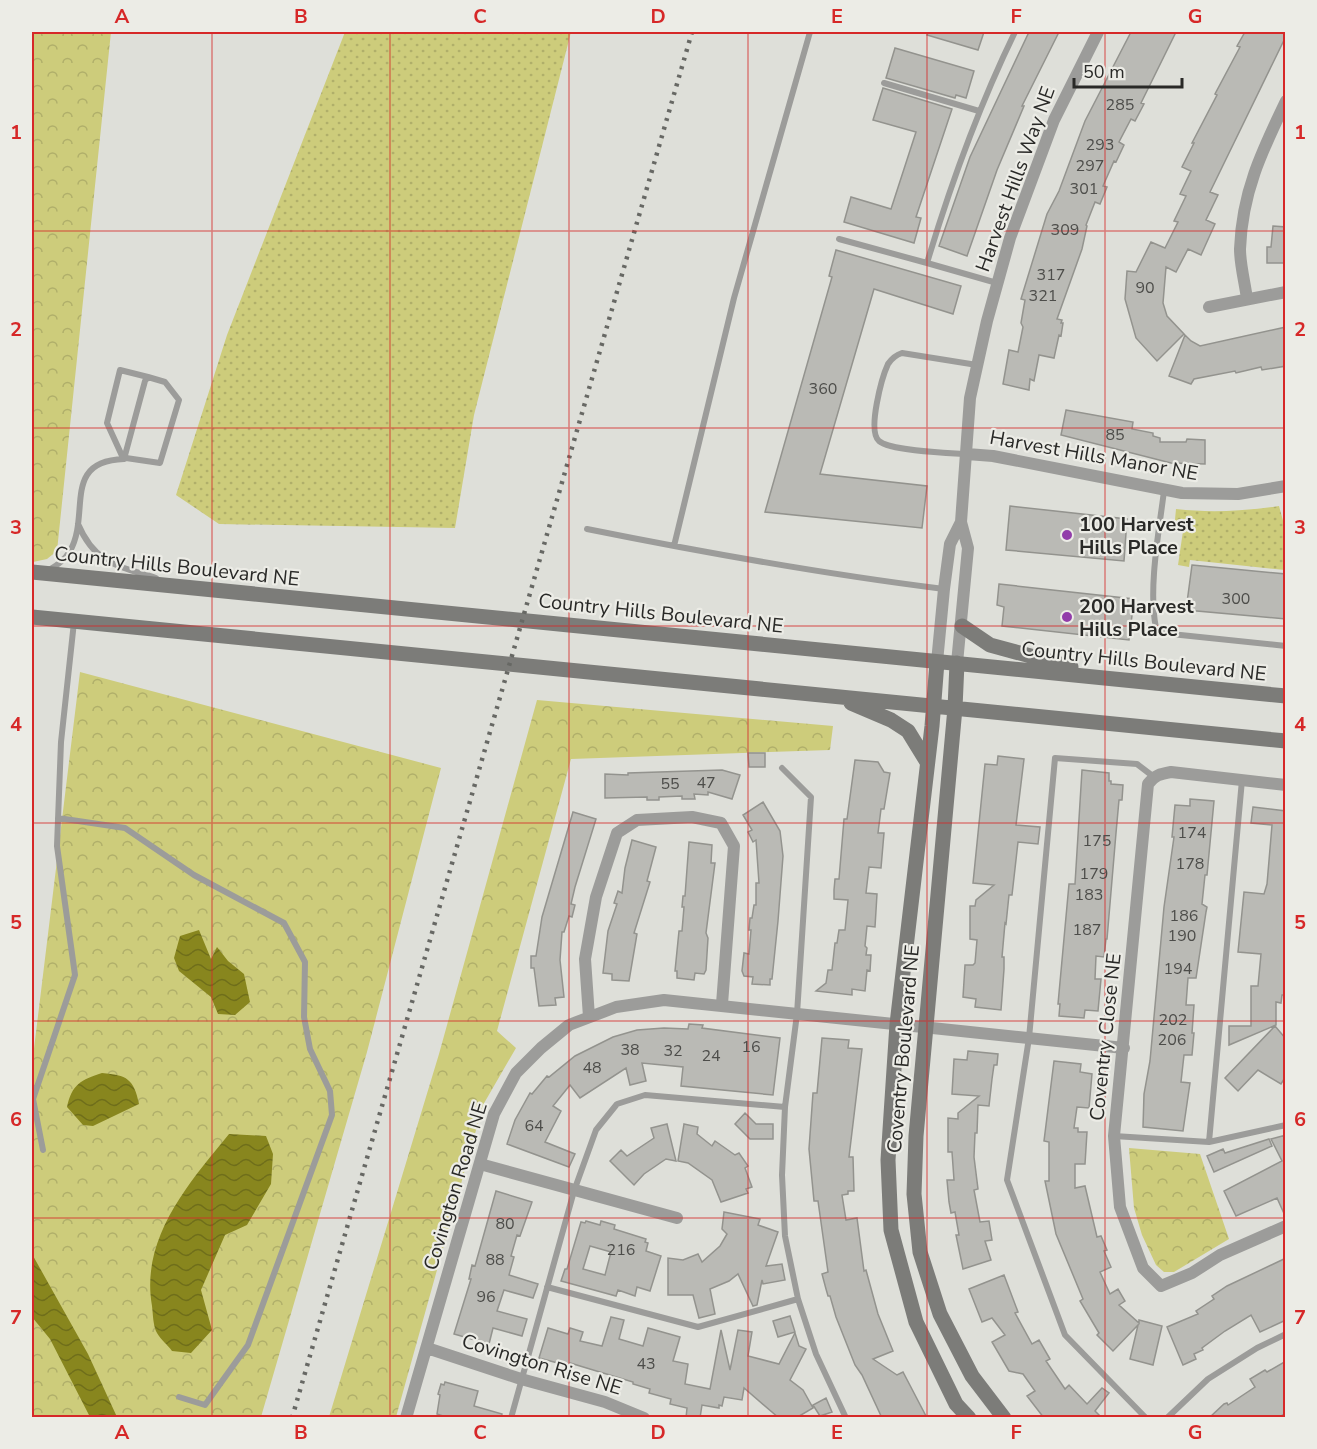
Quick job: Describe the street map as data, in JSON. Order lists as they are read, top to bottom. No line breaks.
{"streets":{"main road":["Country Hills Boulevard NE","Coventry Boulevard NE"],"street":["Harvest Hills Way NE","Harvest Hills Manor NE","Coventry Close NE","Covington Road NE","Covington Rise NE"]},"crossings":[["Harvest Hills Way NE","Harvest Hills Manor NE"],["Harvest Hills Way NE","Country Hills Boulevard NE"],["Harvest Hills Way NE","Coventry Boulevard NE"],["Country Hills Boulevard NE","Coventry Boulevard NE"],["Coventry Close NE","Covington Road NE"],["Coventry Boulevard NE","Covington Road NE"],["Covington Road NE","Covington Rise NE"]],"places":["100 Harvest Hills Place","200 Harvest Hills Place"],"house_numbers":["285","293","297","301","309","317","90","321","360","85","300","47","55","174","175","178","179","183","186","187","190","194","202","206","16","38","32","24","48","64","80","216","88","96","43"],"scale_bar":"50 m","grid":{"columns":["A","B","C","D","E","F","G"],"rows":["1","2","3","4","5","6","7"]}}
